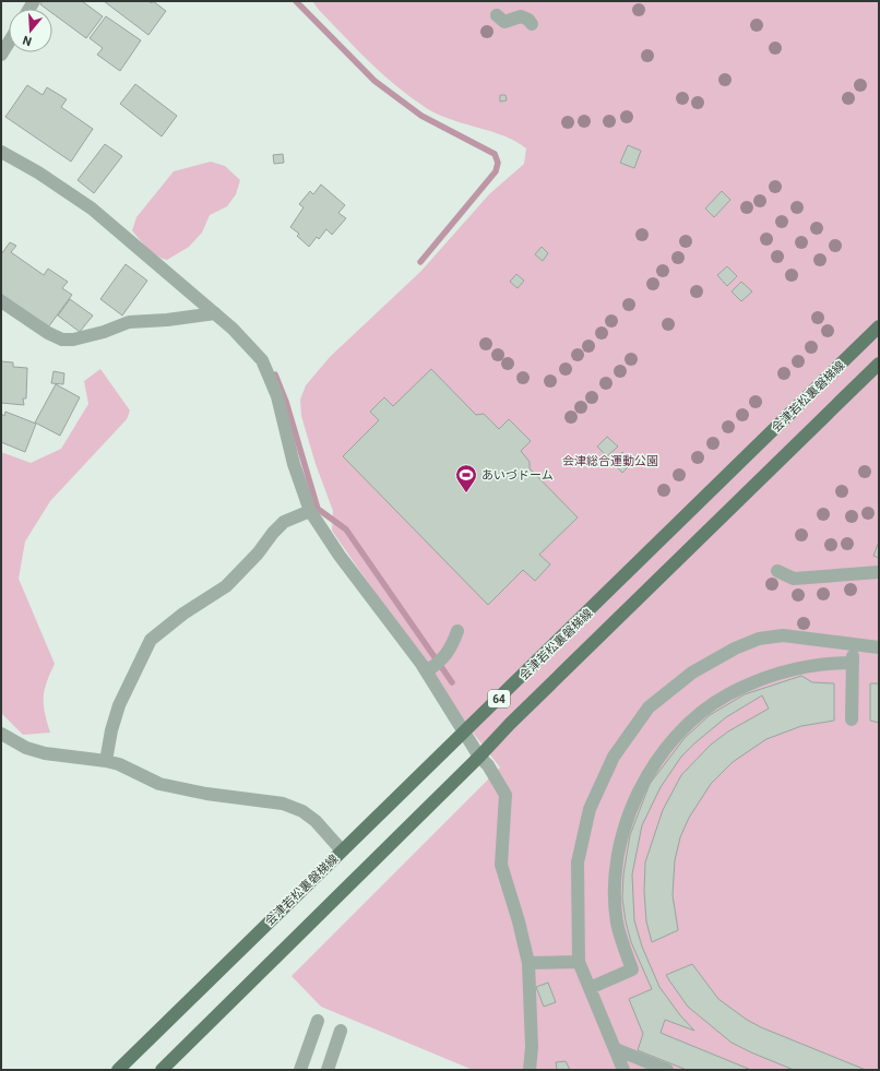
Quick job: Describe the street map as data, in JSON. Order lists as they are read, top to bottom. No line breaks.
{"streets":{"main road":["会津若松裏磐梯線","64"]},"parks":["会津総合運動公園"],"places":{"sports":["あいづドーム"]},"north":"bottom"}
